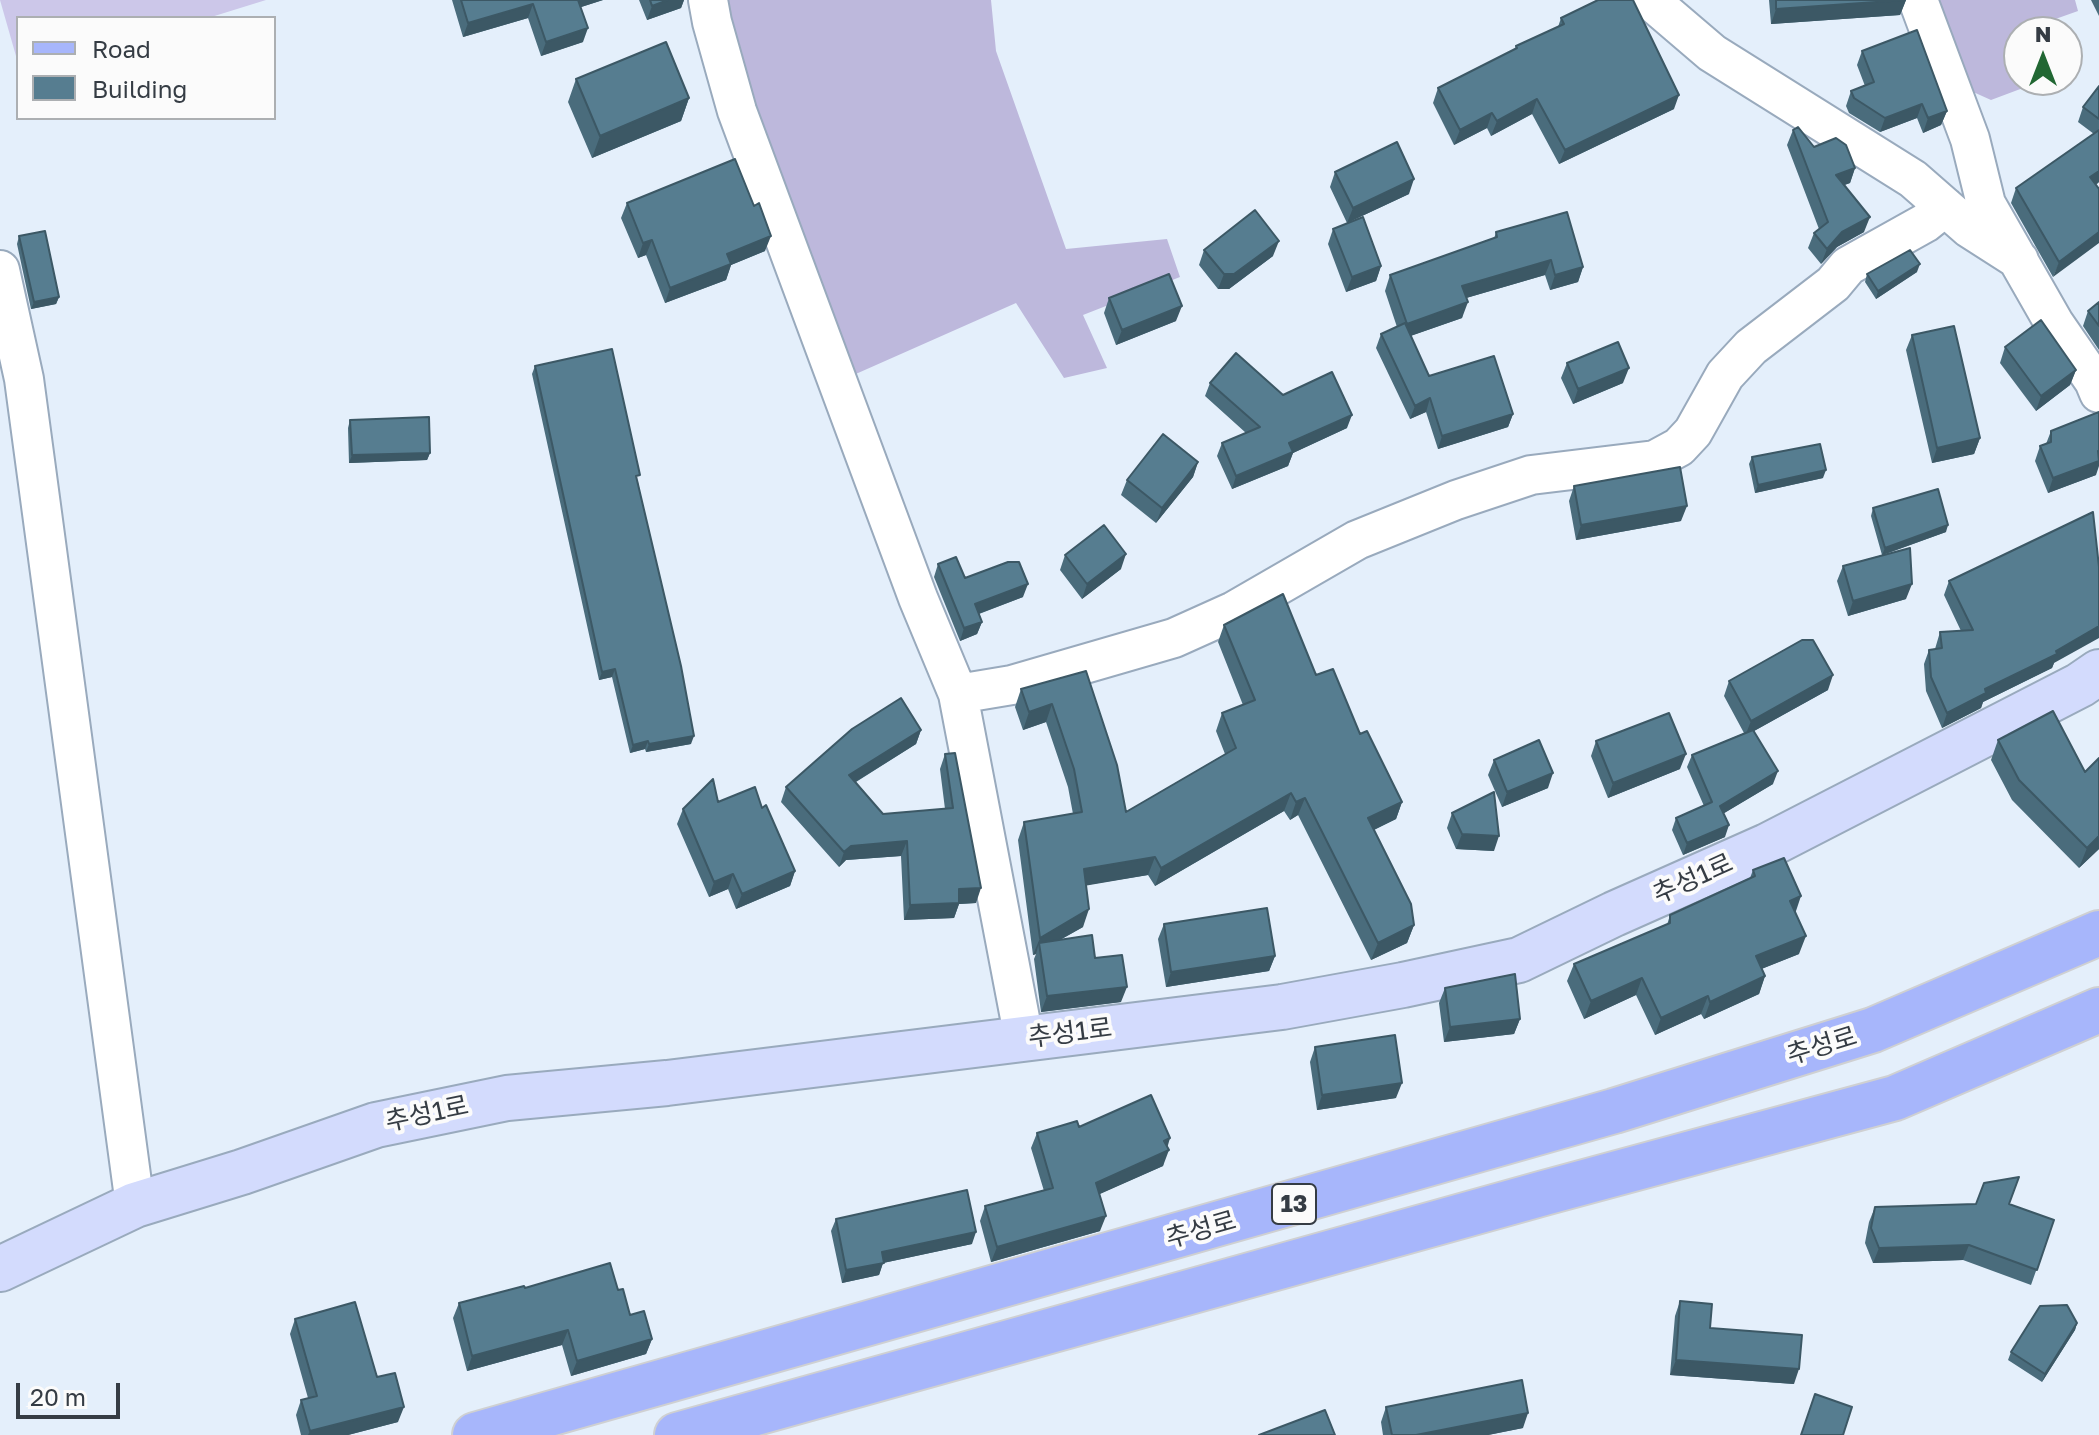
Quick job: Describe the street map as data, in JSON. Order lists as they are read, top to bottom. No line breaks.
{"streets":{"main road":["추성로","13"],"street":["추성1로"]},"legend":["Road","Building"],"scale_bar":"20 m","north":"top"}
